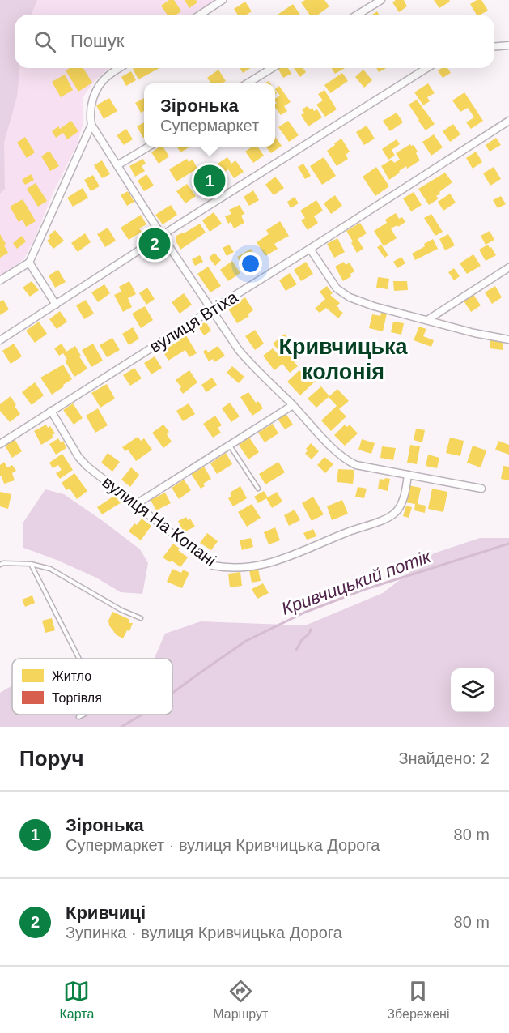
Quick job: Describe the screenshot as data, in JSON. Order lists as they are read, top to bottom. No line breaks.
{"streets":{"street":["вулиця Втіха","вулиця На Копані"]},"crossings":[["вулиця Втіха","вулиця На Копані"]],"districts":["Кривчицька колонія"],"water":["Кривчицький потік"],"legend":["Житло","Торгівля"],"page":{"search":"Пошук","popup":["Зіронька","Супермаркет"],"pins":["1","2"],"heading":["Поруч","Знайдено: 2"],"list":[{"mark":"1","name":"Зіронька","note":"Супермаркет · вулиця Кривчицька Дорога","value":"80 m"},{"mark":"2","name":"Кривчиці","note":"Зупинка · вулиця Кривчицька Дорога","value":"80 m"}],"nav":["Карта","Маршрут","Збережені"]}}
